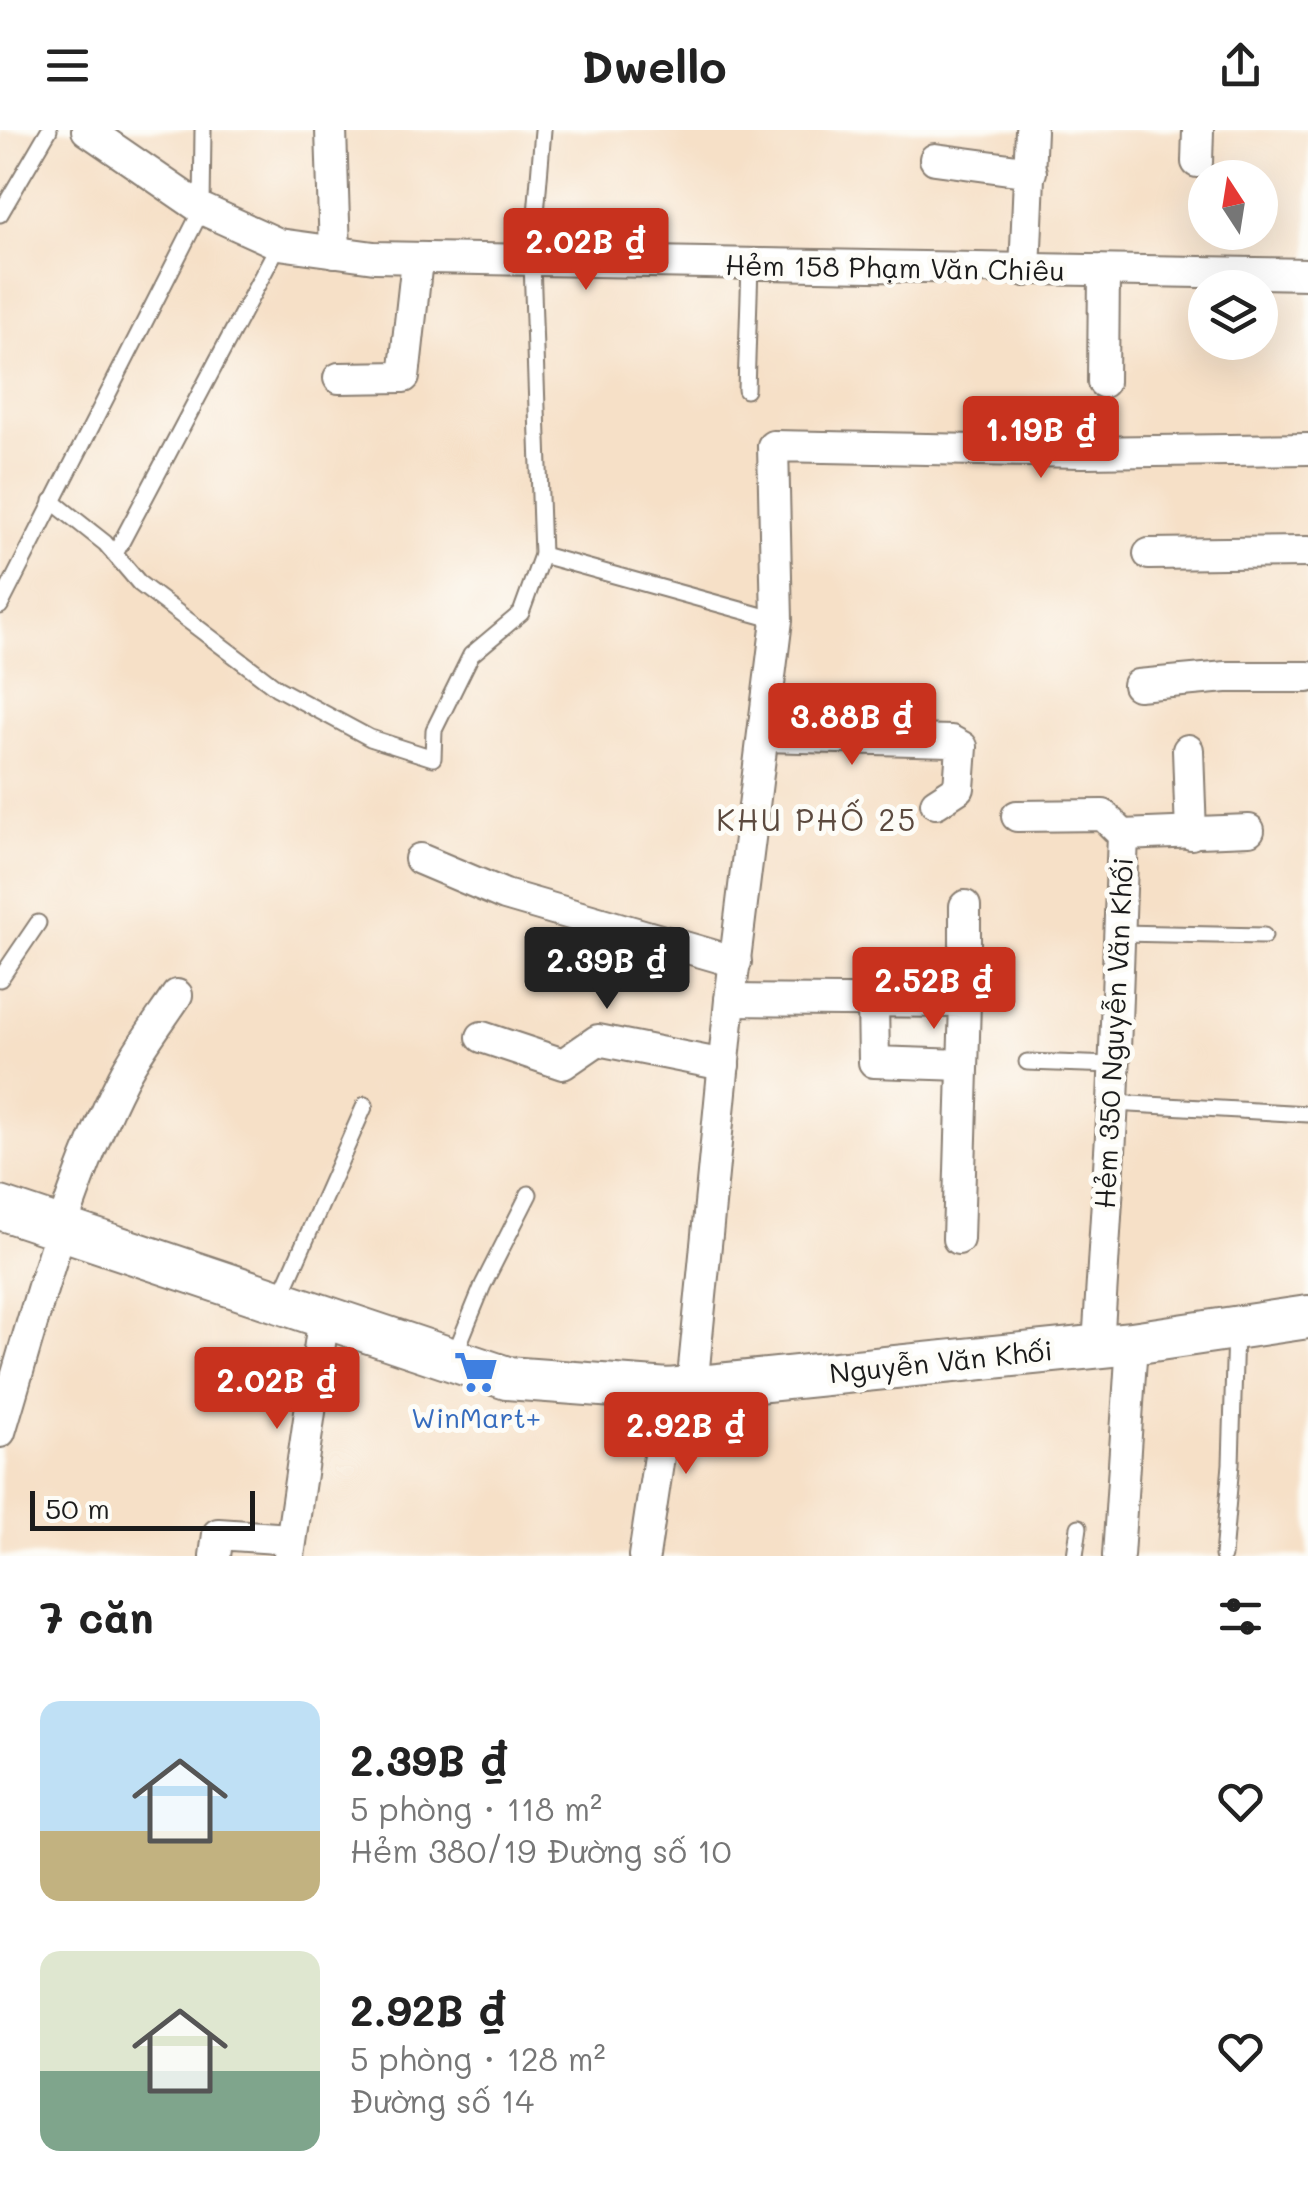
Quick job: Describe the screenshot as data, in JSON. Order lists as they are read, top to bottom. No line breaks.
{"streets":{"street":["Hẻm 158 Phạm Văn Chiêu","Hẻm 350 Nguyễn Văn Khối","Nguyễn Văn Khối"]},"crossings":[["Hẻm 350 Nguyễn Văn Khối","Nguyễn Văn Khối"]],"districts":["KHU PHỐ 25"],"places":{"supermarket":["WinMart+"]},"scale_bar":"50 m","north":"top","page":{"header":"Dwello","price":["2.02B ₫","1.19B ₫","3.88B ₫","2.39B ₫","2.52B ₫","2.02B ₫","2.92B ₫"],"scale":"50 m","heading":"7 căn","list":[{"name":"2.39B ₫","note":"5 phòng · 118 m² · Hẻm 380/19 Đường số 10"},{"name":"2.92B ₫","note":"5 phòng · 128 m² · Đường số 14"}]}}
